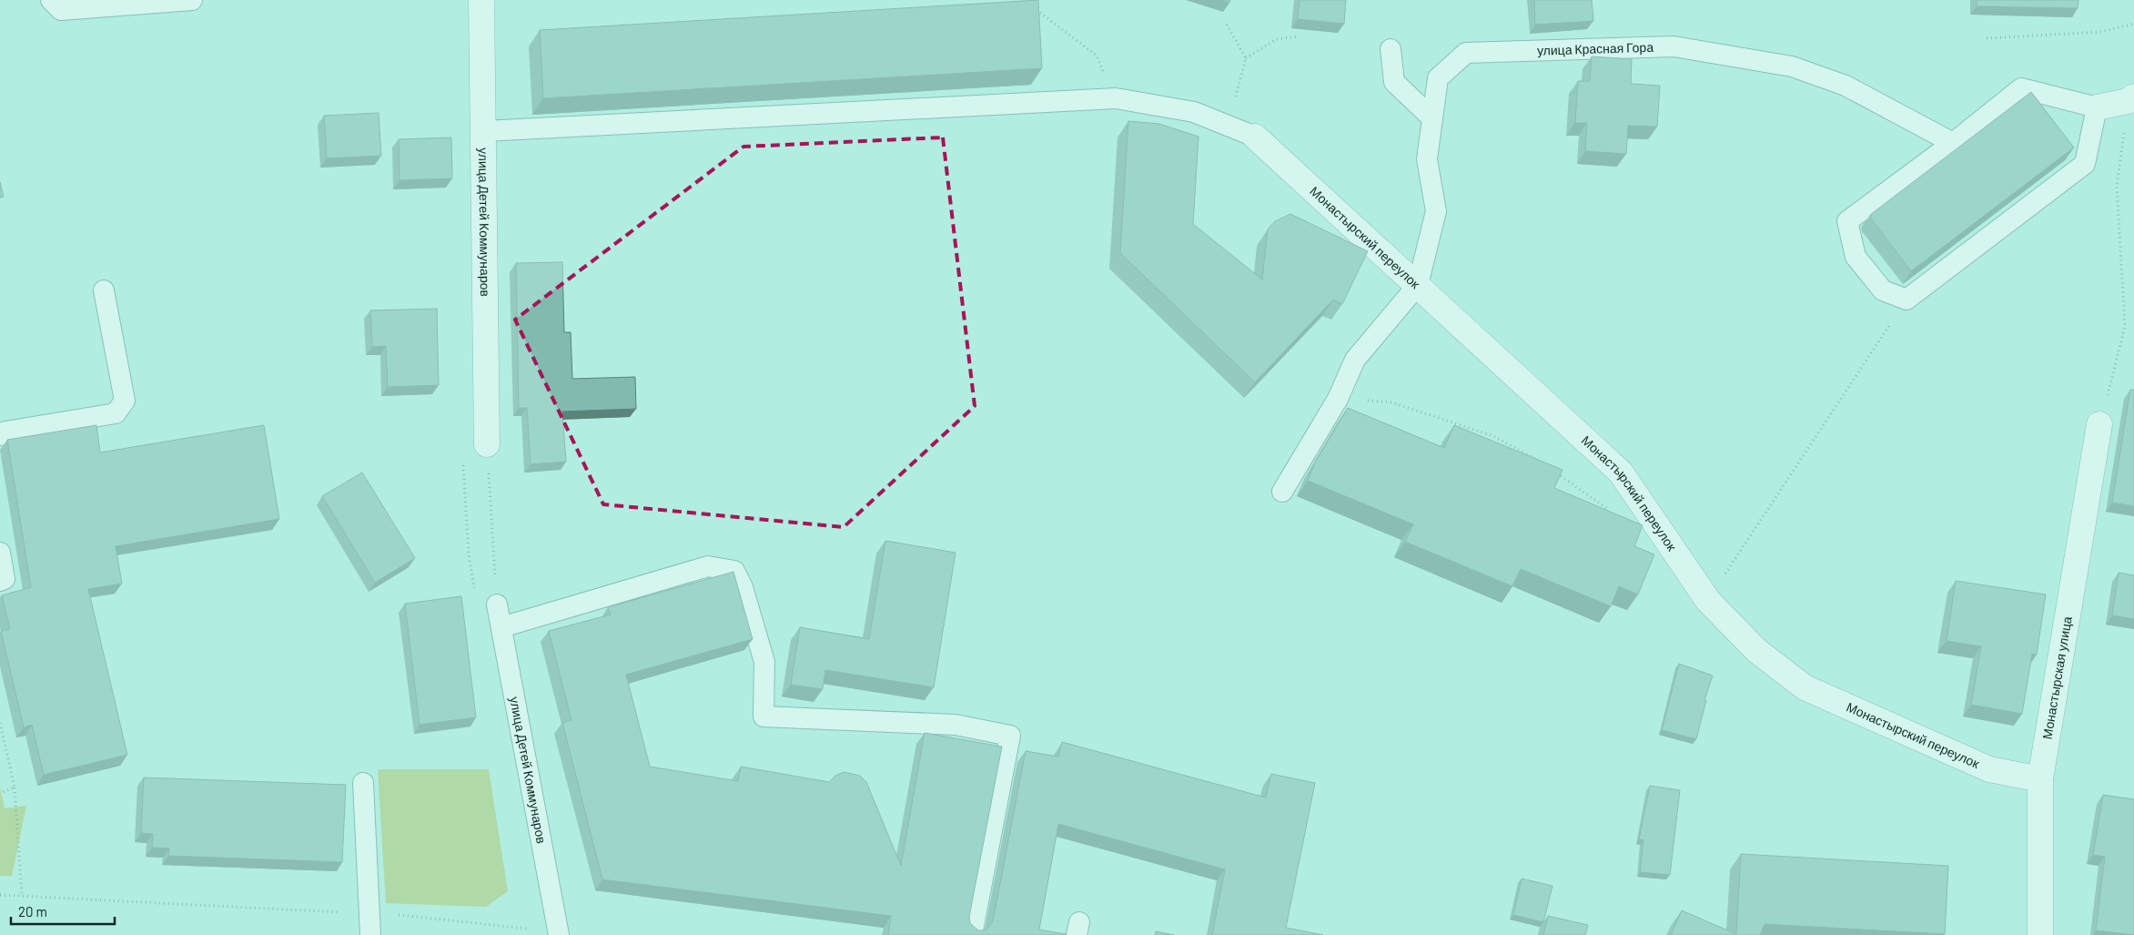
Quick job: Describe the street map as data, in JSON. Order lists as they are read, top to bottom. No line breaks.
{"streets":{"street":["улица Детей Коммунаров","Монастырский переулок","Монастырская улица"],"lane":["улица Красная Гора"]},"crossings":[["улица Красная Гора","Монастырский переулок"],["Монастырский переулок","Монастырская улица"]],"scale_bar":"20 m"}
